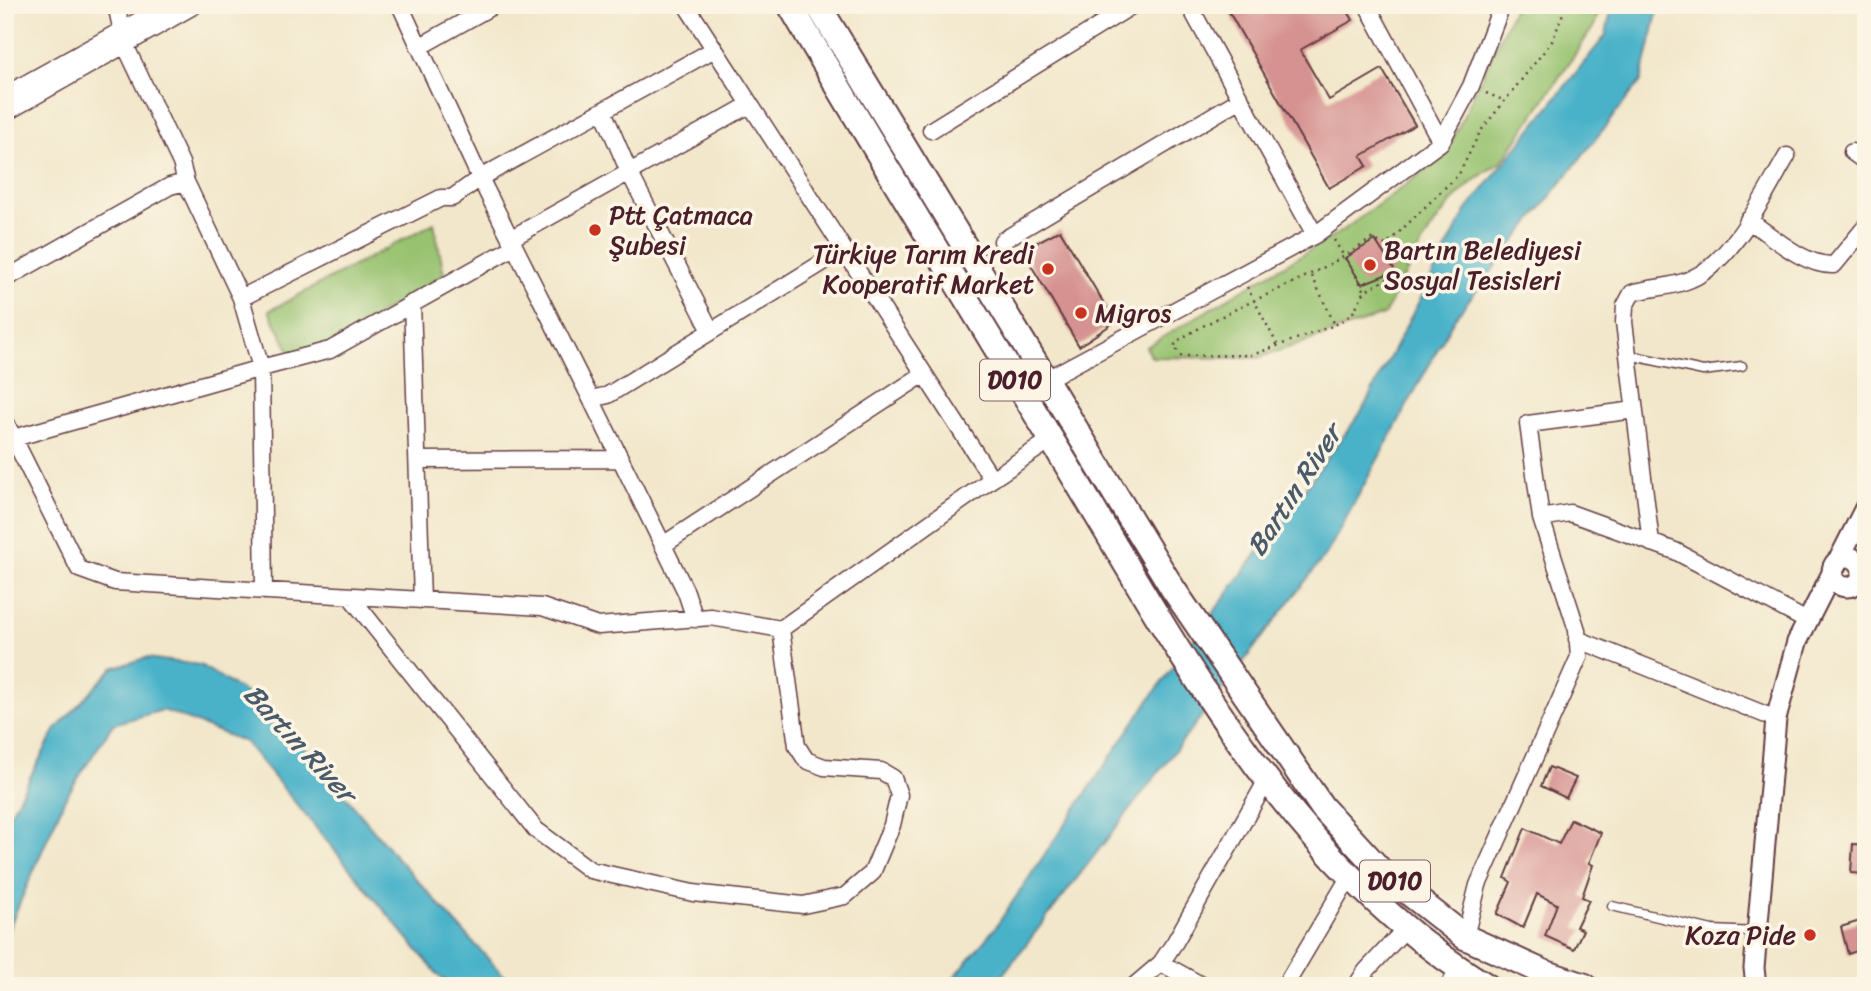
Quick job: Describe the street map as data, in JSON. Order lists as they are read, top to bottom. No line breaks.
{"streets":{"highway":["D010"]},"water":["Bartın River"],"places":["Ptt Çatmaca Şubesi","Bartın Belediyesi Sosyal Tesisleri","Türkiye Tarım Kredi Kooperatif Market","Migros","Koza Pide"]}
